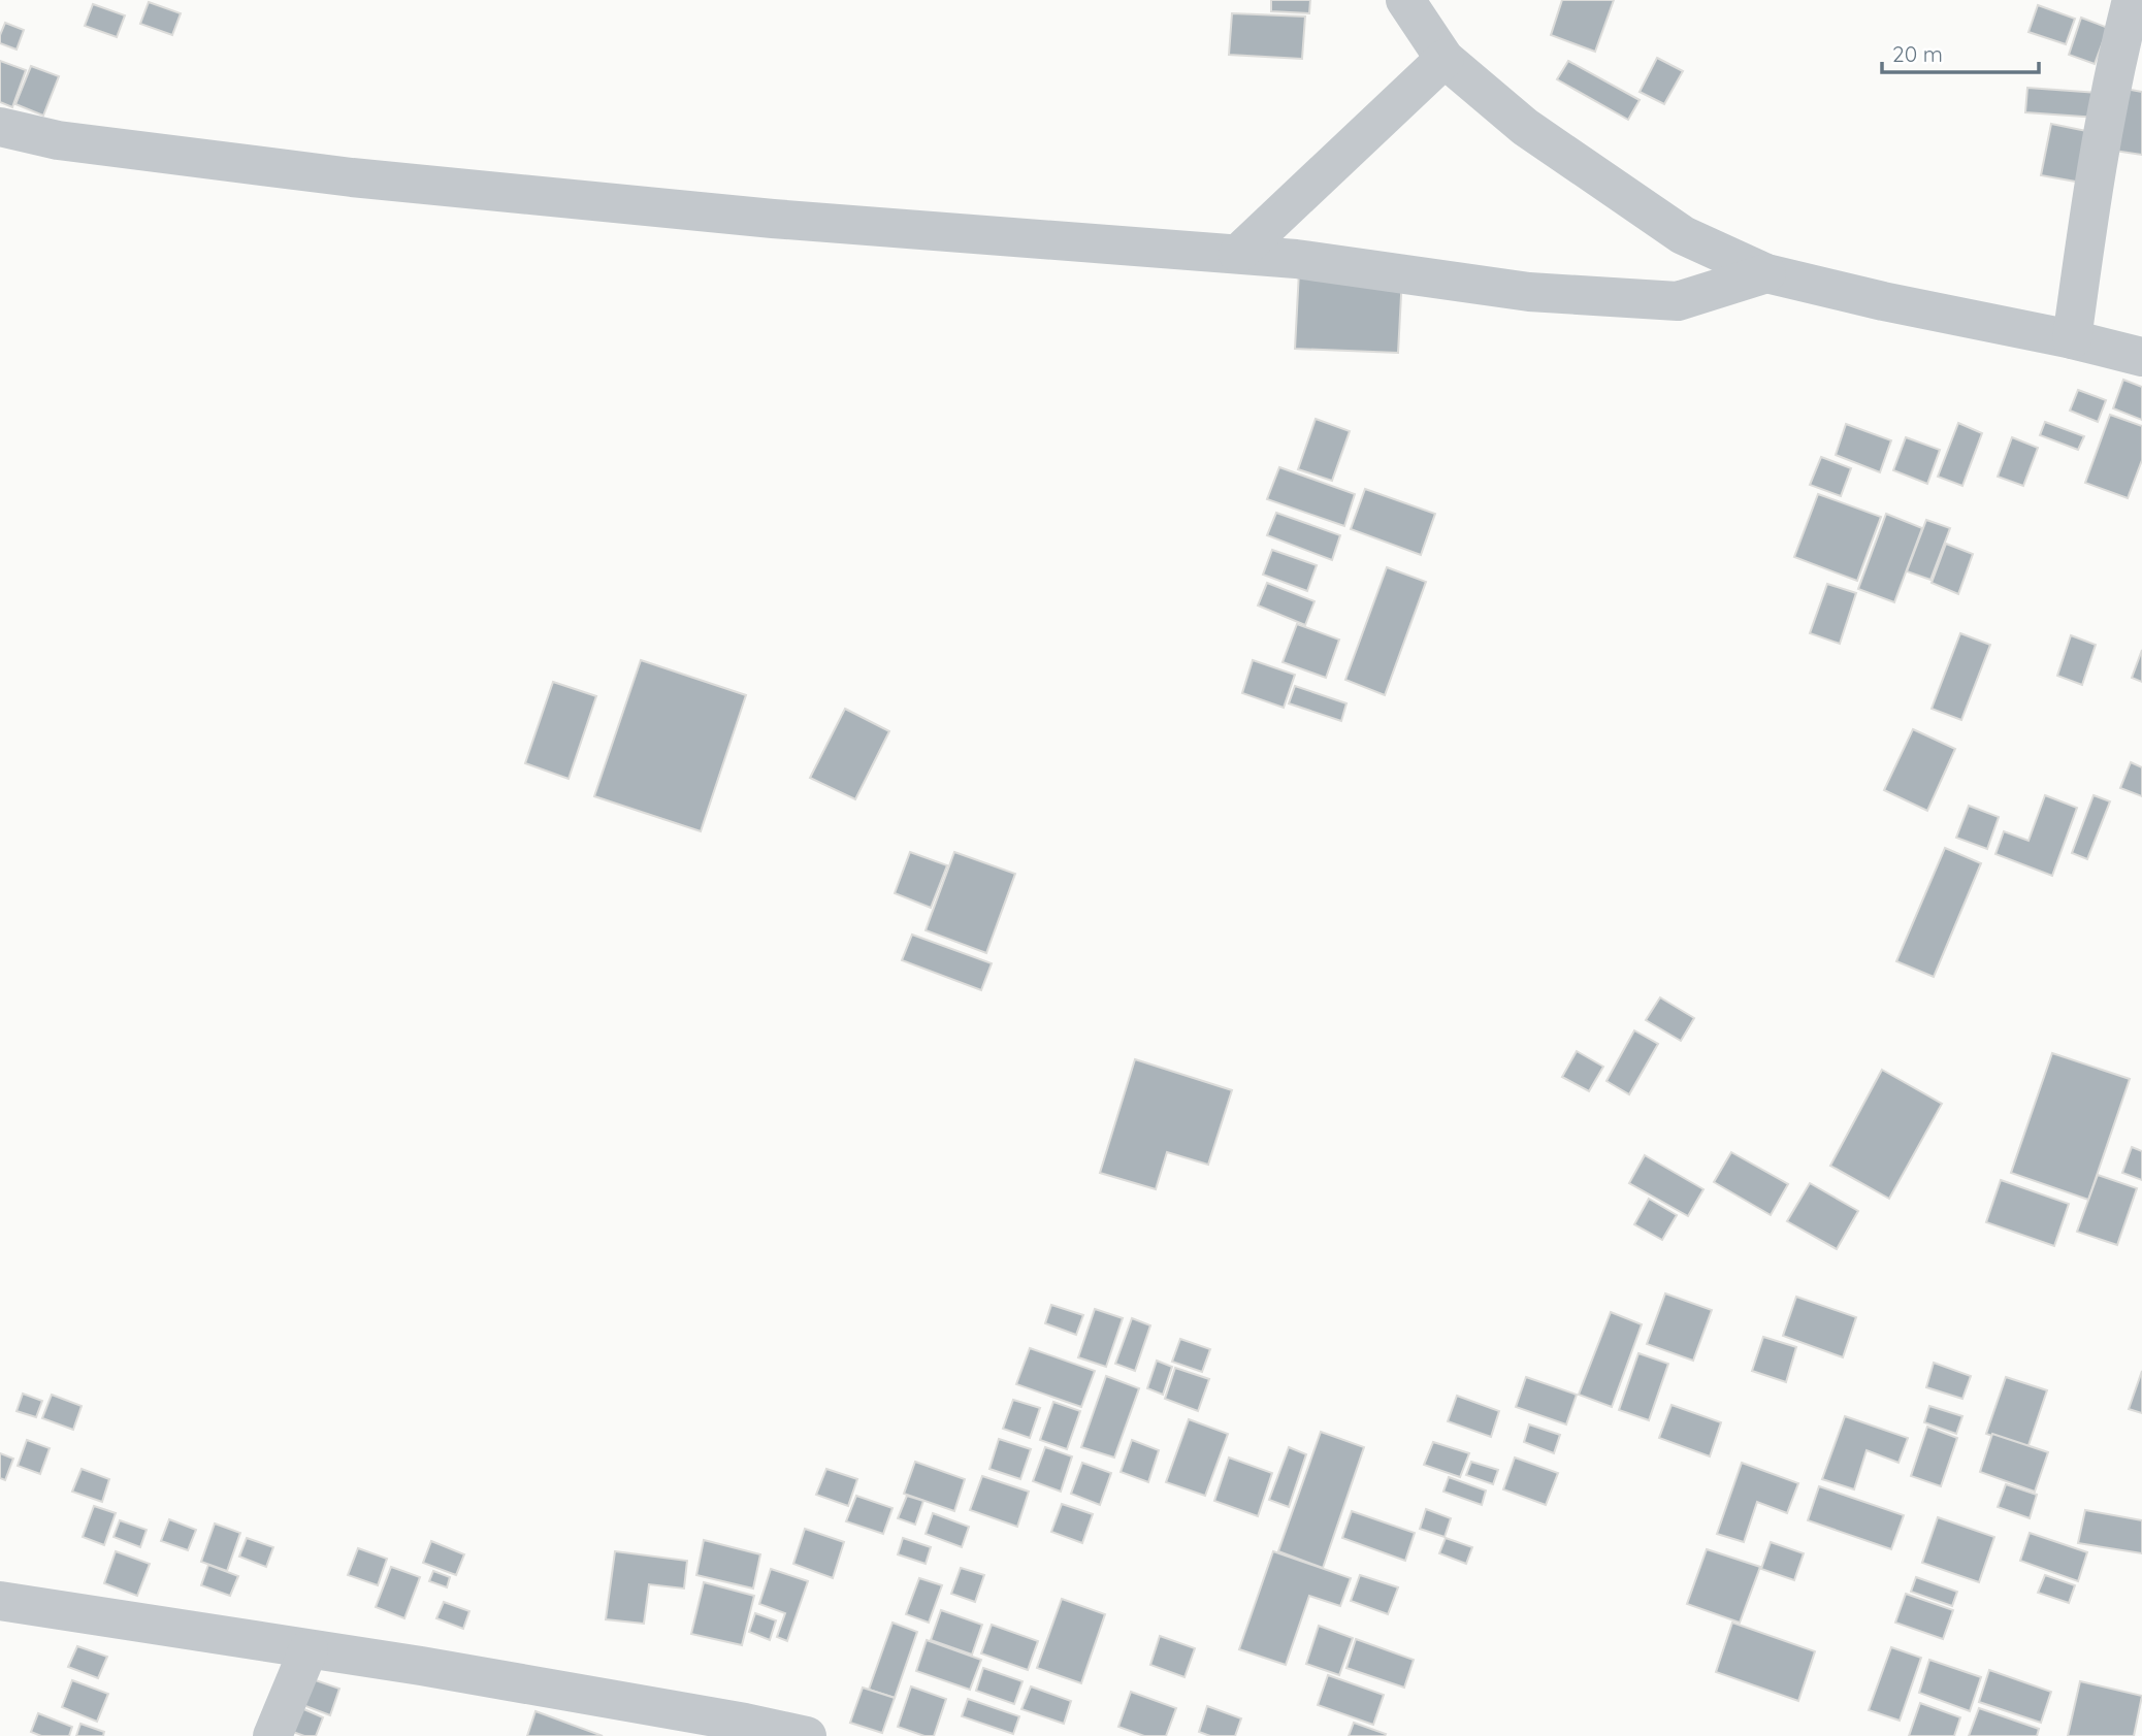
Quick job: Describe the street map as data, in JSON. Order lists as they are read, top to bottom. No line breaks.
{"scale_bar":"20 m"}
